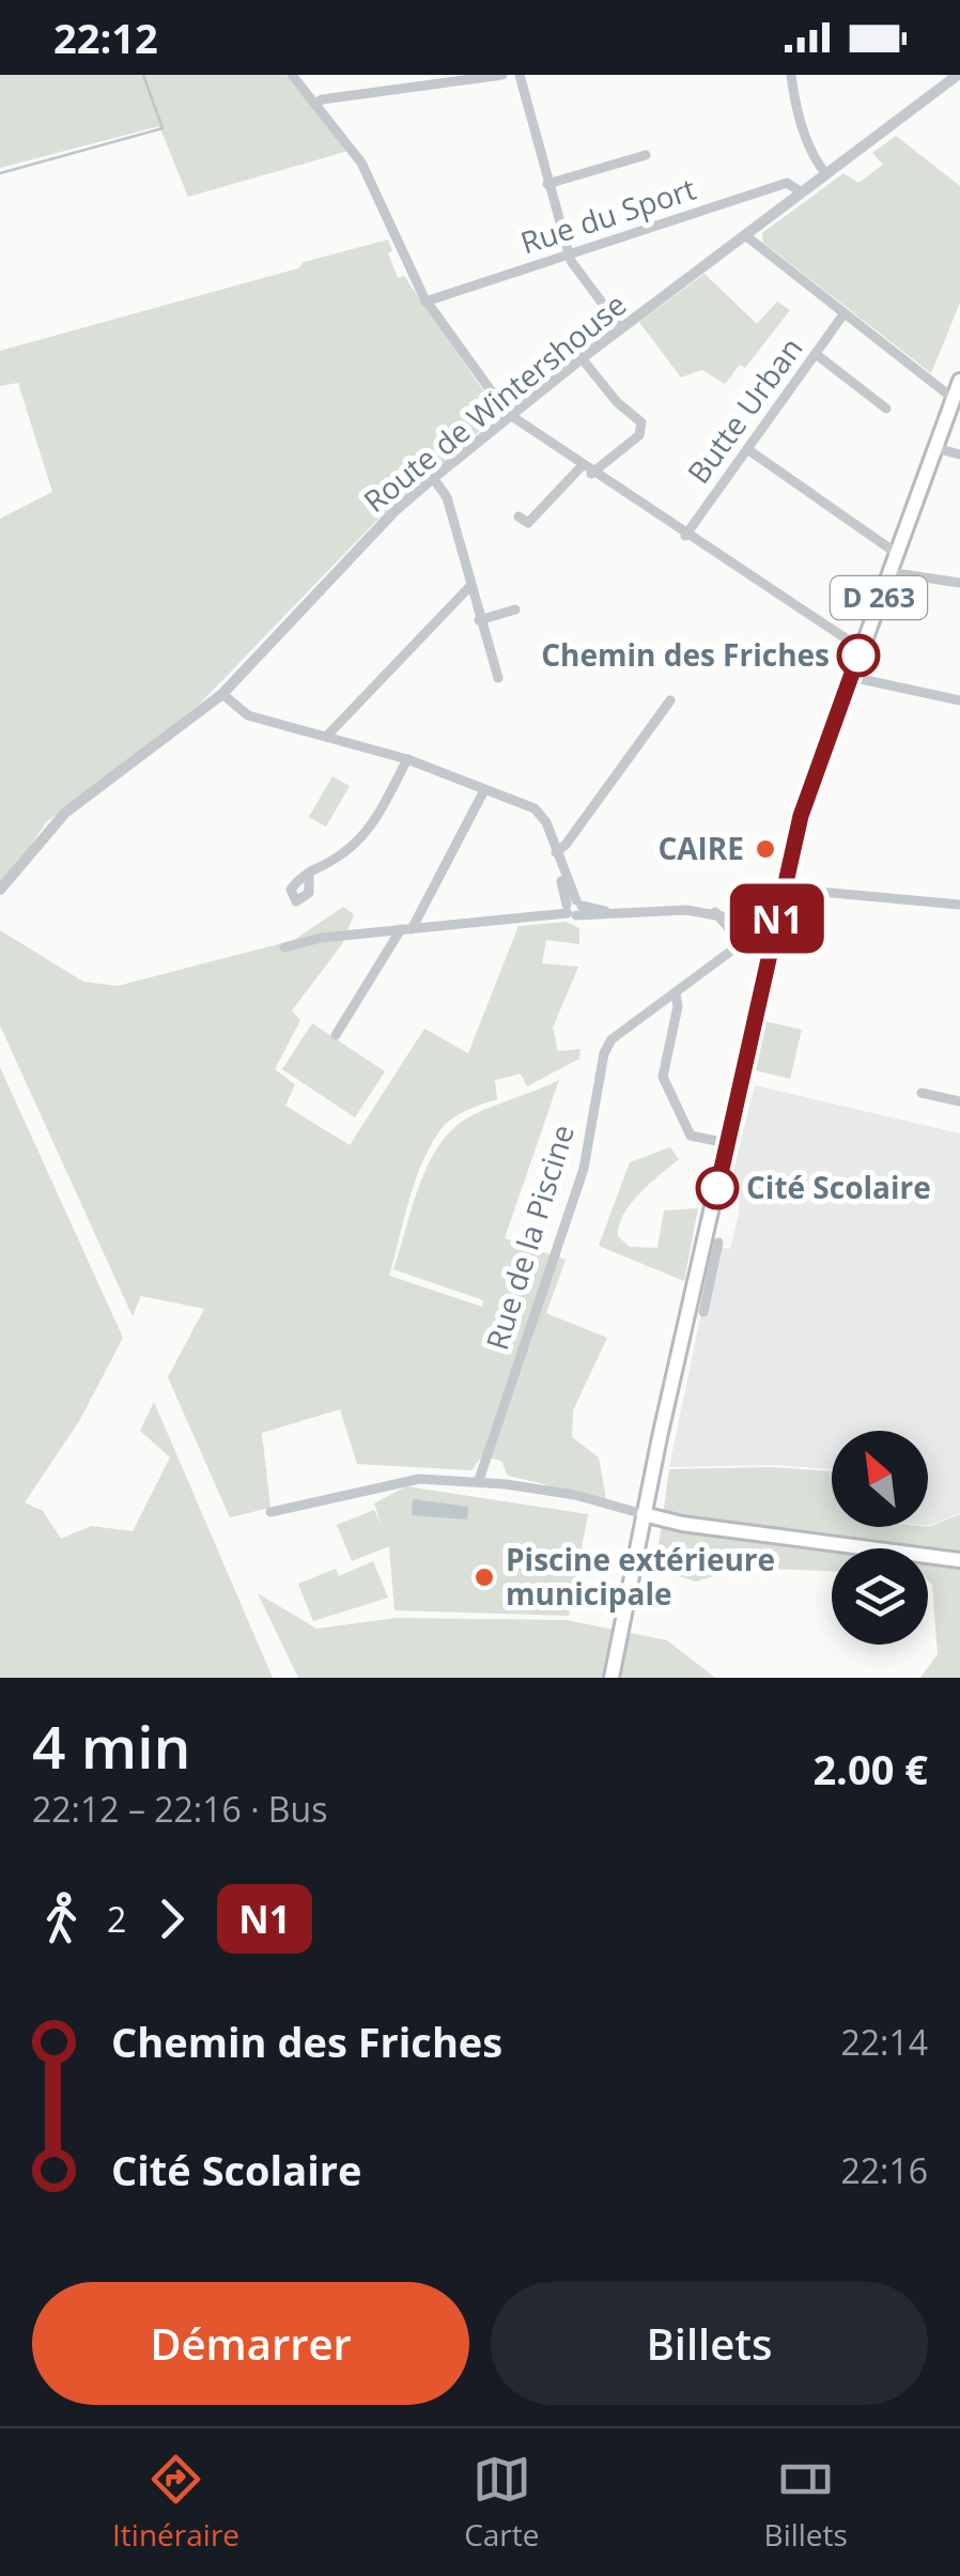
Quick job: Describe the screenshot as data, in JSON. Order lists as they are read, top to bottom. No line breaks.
{"streets":{"main road":["D 263"],"street":["Rue du Sport","Route de Wintershouse","Butte Urban","Rue de la Piscine"]},"crossings":[["Rue du Sport","Route de Wintershouse"]],"places":["Chemin des Friches","CAIRE","Cité Scolaire","Piscine extérieure municipale"],"lines":["bus line N1"],"north":"top left","page":{"status":"22:12","on_map":"N1","heading":["4 min","22:12 – 22:16 · Bus","2.00 €"],"legs":["2","N1"],"list":[{"name":"Chemin des Friches","value":"22:14"},{"name":"Cité Scolaire","value":"22:16"}],"buttons":["Démarrer","Billets"],"tabs":["Itinéraire","Carte","Billets"]}}
